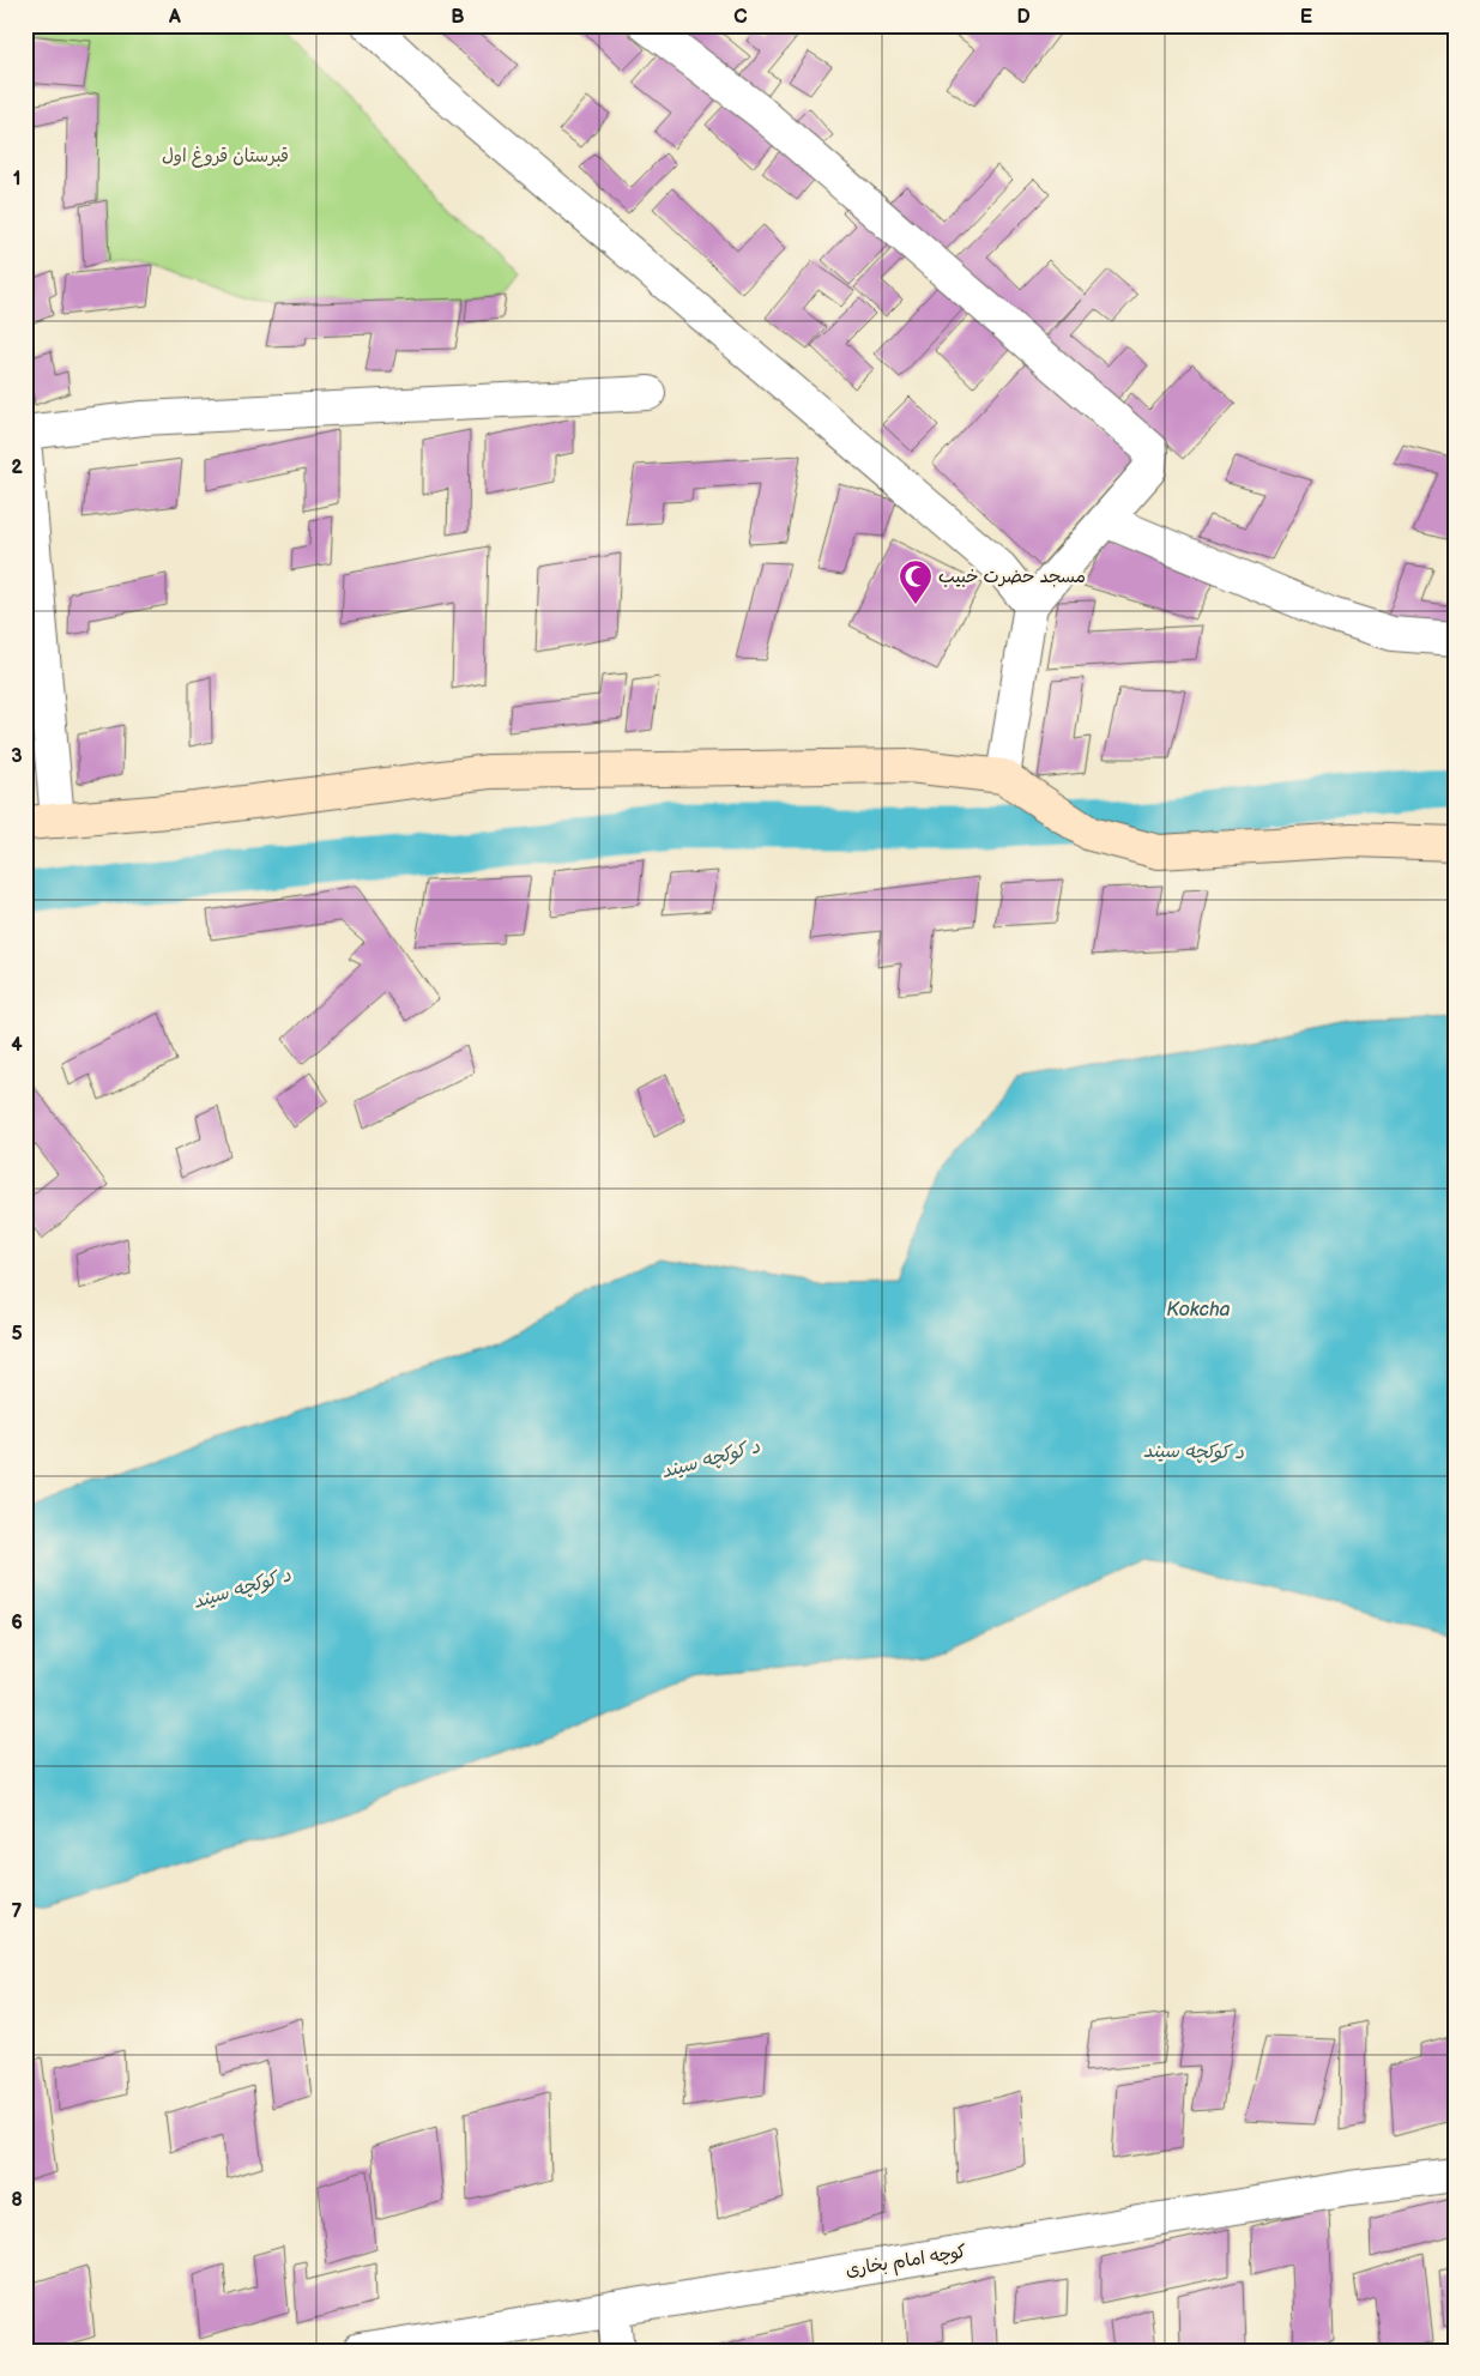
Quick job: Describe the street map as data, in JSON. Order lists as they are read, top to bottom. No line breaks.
{"streets":{"street":["کوچه امام بخاری"]},"water":["Kokcha","د کوکچه سیند"],"parks":["قبرستان قروغ اول"],"places":{"mosque":["مسجد حضرت خبیب"]},"grid":{"columns":["A","B","C","D","E"],"rows":["1","2","3","4","5","6","7","8"]}}
